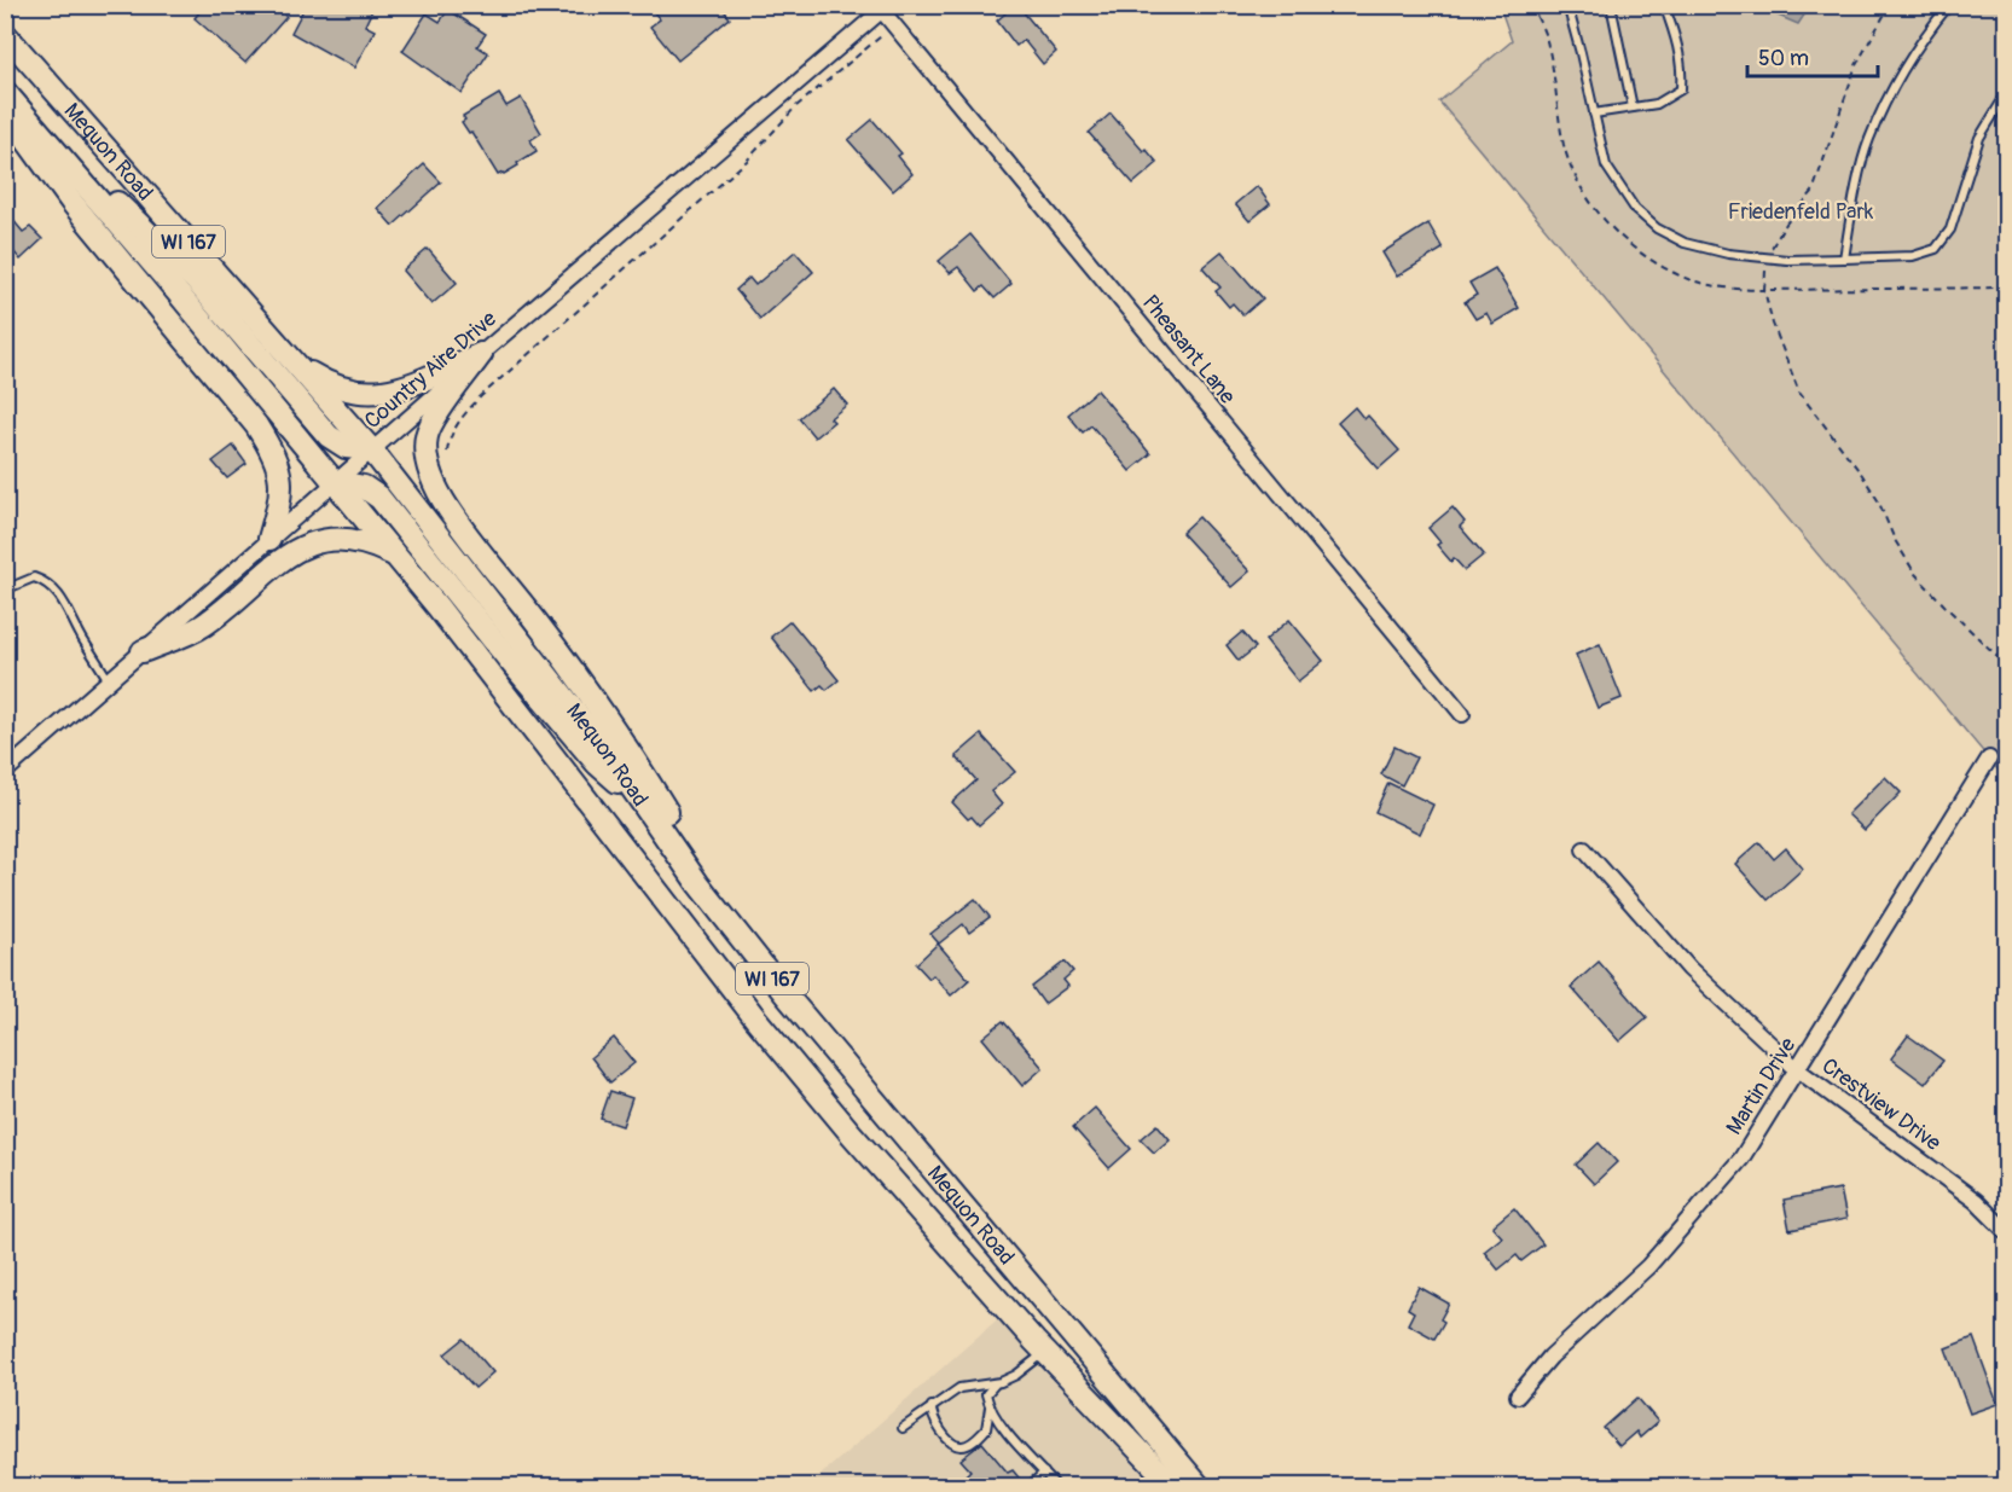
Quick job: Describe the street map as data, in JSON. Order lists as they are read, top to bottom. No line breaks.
{"streets":{"main road":["Mequon Road","WI 167"],"street":["Pheasant Lane","Country Aire Drive","Martin Drive","Crestview Drive"]},"crossings":[["Mequon Road","Country Aire Drive"],["Pheasant Lane","Country Aire Drive"],["Martin Drive","Crestview Drive"]],"parks":["Friedenfeld Park"],"scale_bar":"50 m"}
